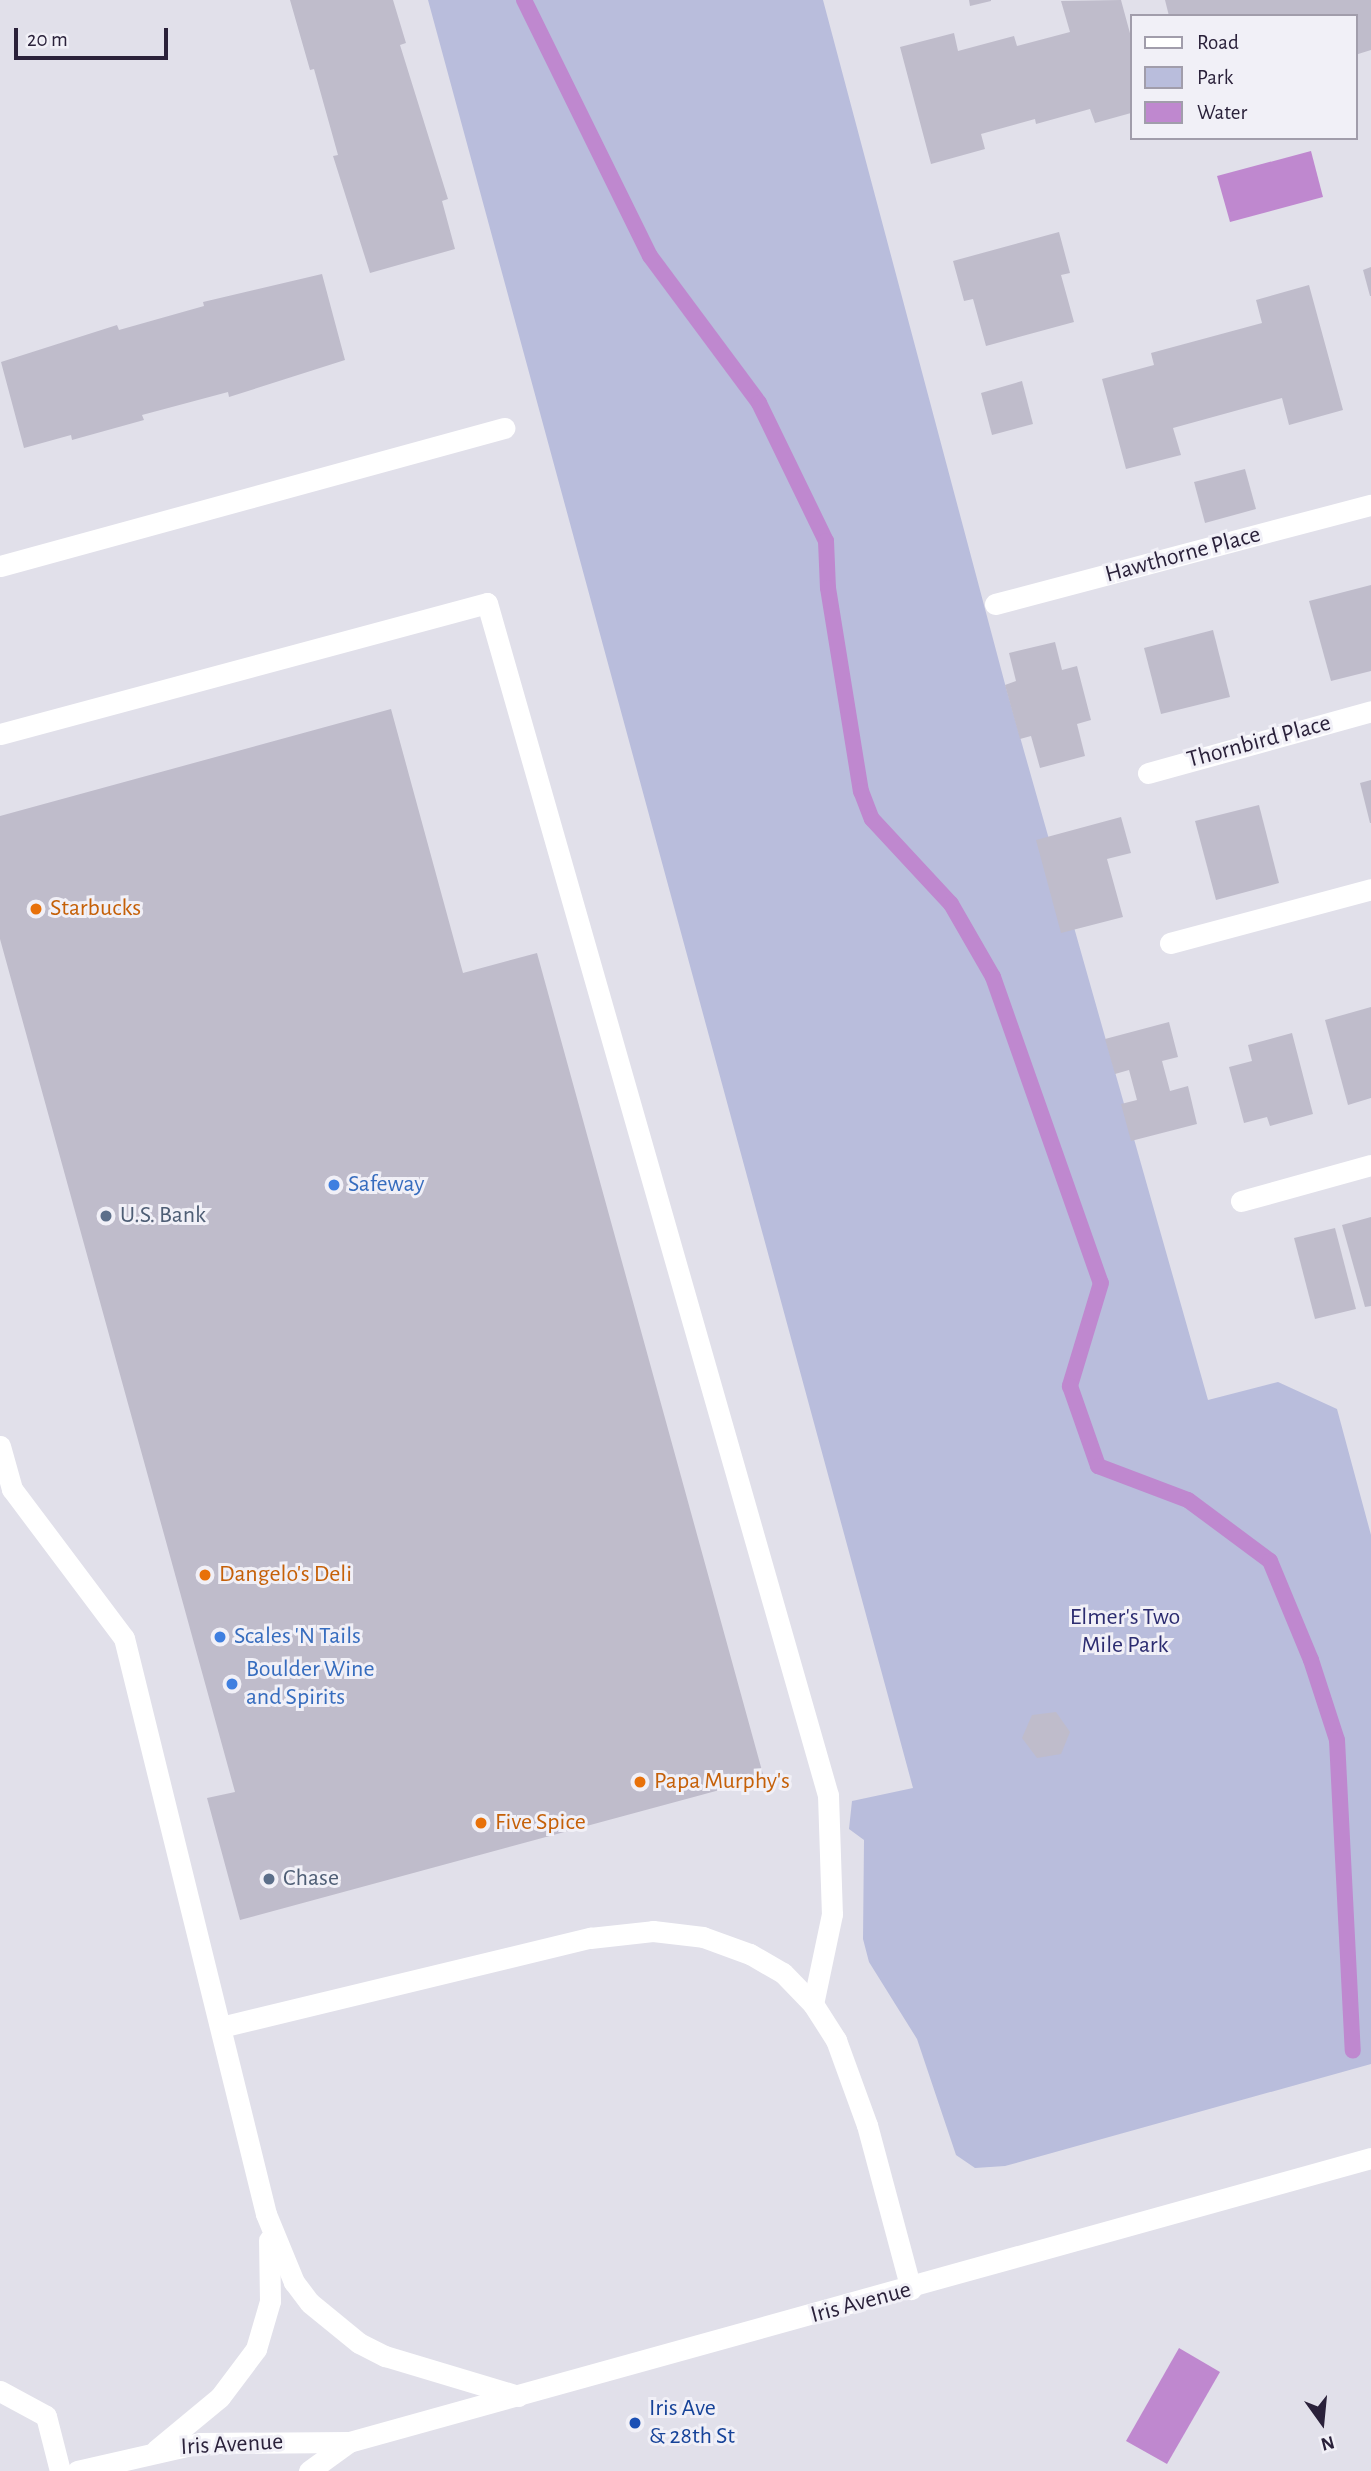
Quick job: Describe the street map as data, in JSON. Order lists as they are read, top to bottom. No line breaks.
{"streets":{"main road":["Hawthorne Place","Thornbird Place","Iris Avenue"]},"parks":["Elmer's Two Mile Park"],"places":["Starbucks","Safeway","U.S. Bank","Dangelo's Deli","Scales 'N Tails","Boulder Wine and Spirits","Papa Murphy's","Five Spice","Chase","Iris Ave & 28th St"],"legend":["Road","Park","Water"],"scale_bar":"20 m","north":"bottom"}
